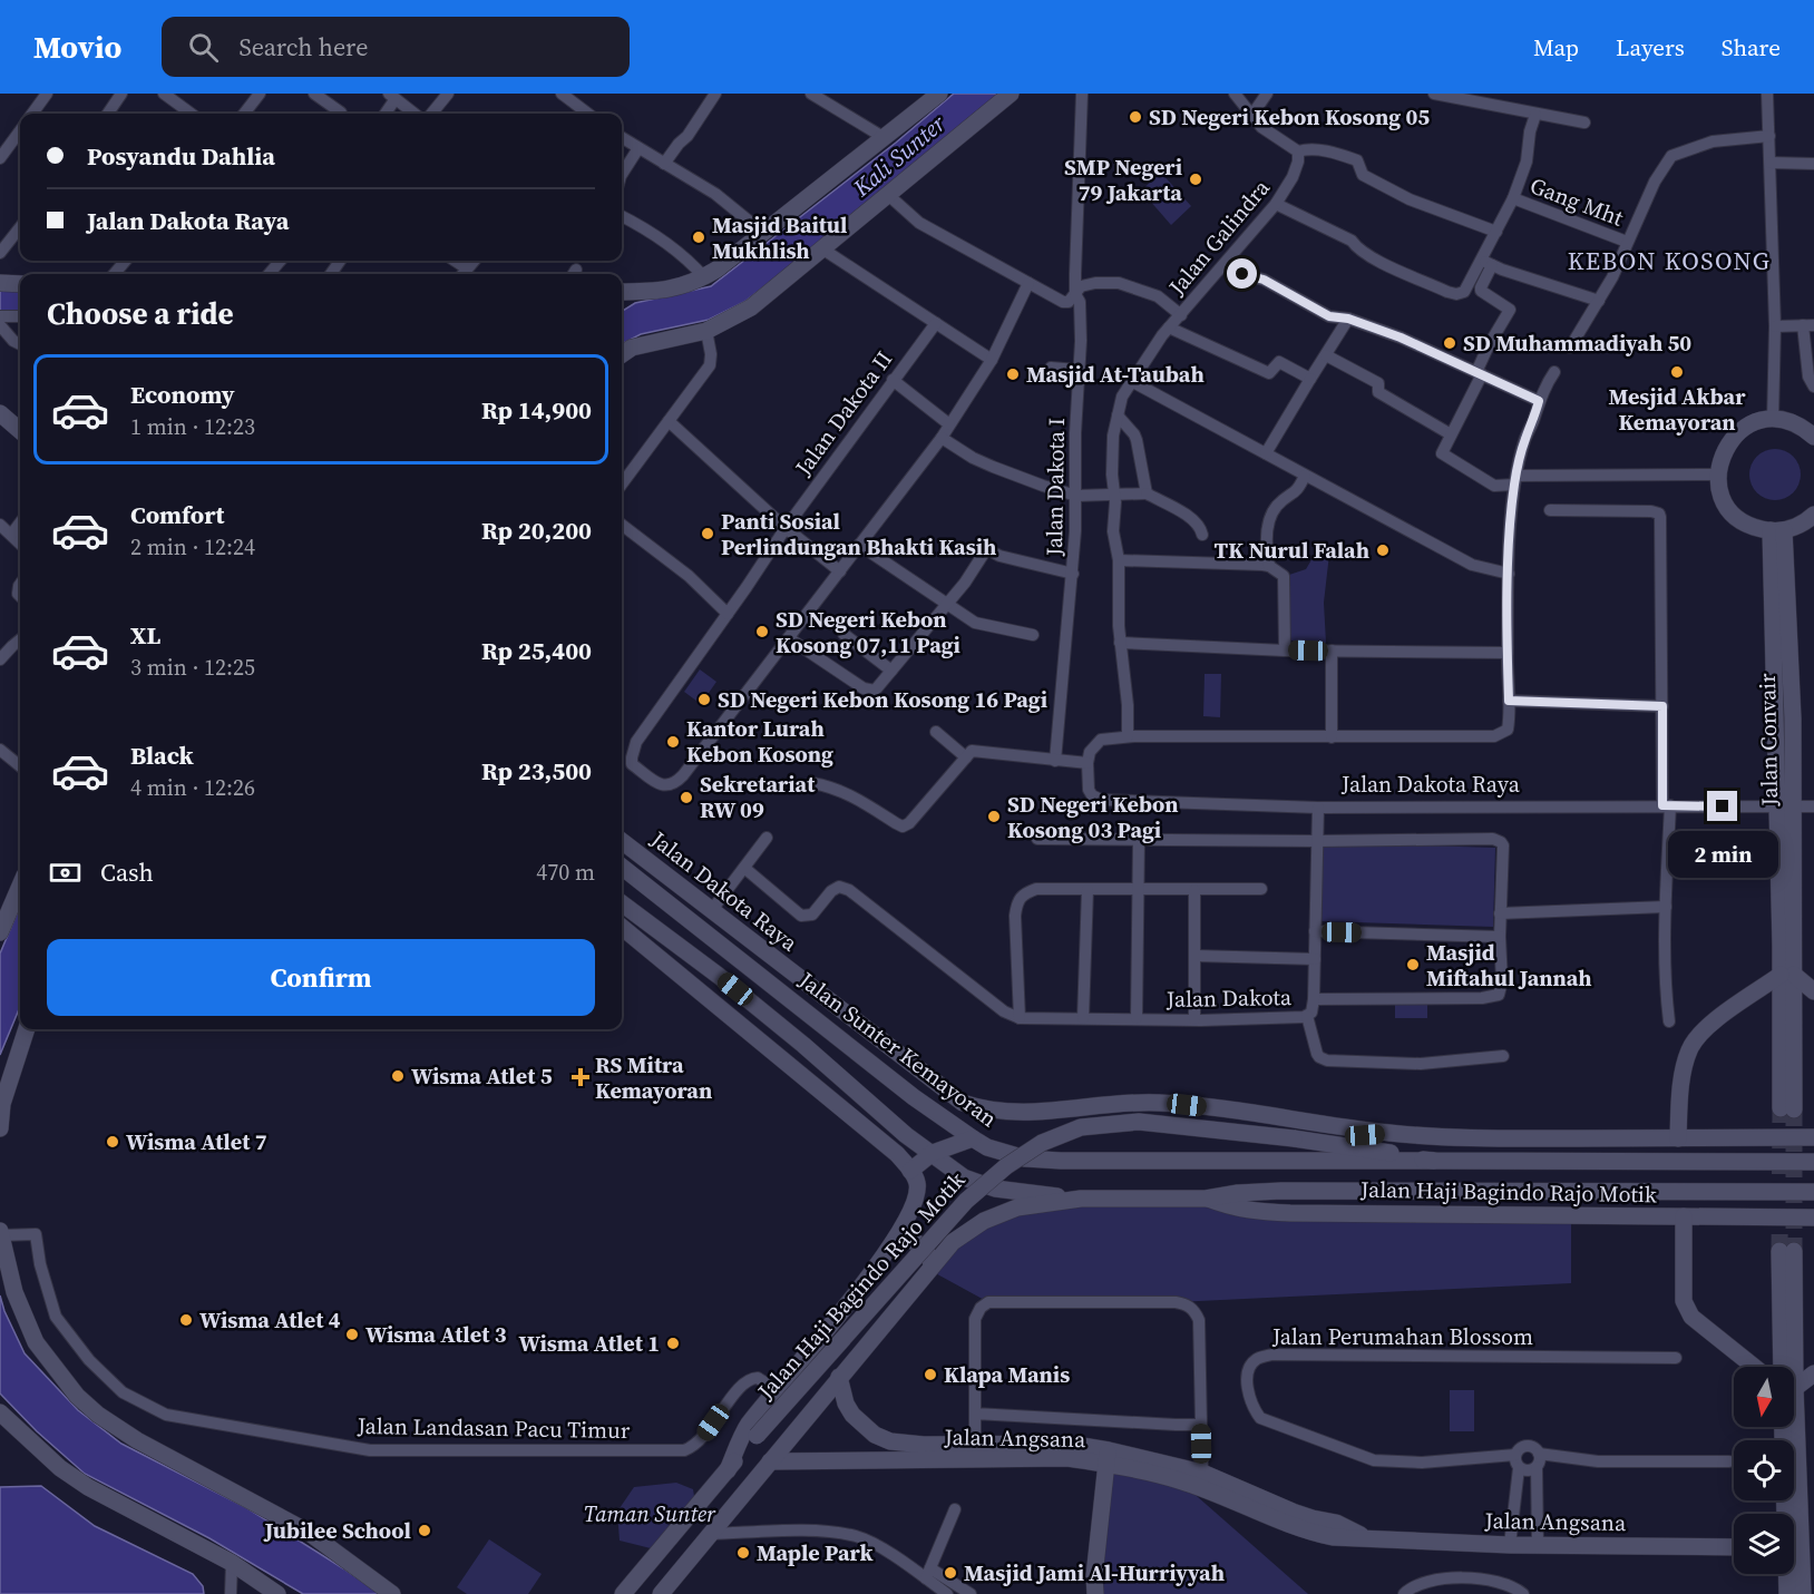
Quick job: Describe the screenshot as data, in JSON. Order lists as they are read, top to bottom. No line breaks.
{"streets":{"main road":["Jalan Convair","Jalan Dakota Raya","Jalan Sunter Kemayoran","Jalan Haji Bagindo Rajo Motik","Jalan Angsana"],"street":["Gang Mht","Jalan Galindra","Jalan Dakota II","Jalan Dakota I","Jalan Dakota","Jalan Perumahan Blossom","Jalan Landasan Pacu Timur"]},"crossings":[["Gang Mht","Jalan Galindra"],["Jalan Convair","Jalan Dakota Raya"],["Jalan Dakota Raya","Jalan Dakota"],["Jalan Dakota Raya","Jalan Haji Bagindo Rajo Motik"],["Jalan Sunter Kemayoran","Jalan Haji Bagindo Rajo Motik"],["Jalan Haji Bagindo Rajo Motik","Jalan Angsana"]],"districts":["KEBON KOSONG"],"water":["Kali Sunter"],"parks":["Taman Sunter"],"places":{"other":["SD Negeri Kebon Kosong 05","SMP Negeri 79 Jakarta","Masjid Baitul Mukhlish","SD Muhammadiyah 50","Mesjid Akbar Kemayoran","Masjid At-Taubah","Panti Sosial Perlindungan Bhakti Kasih","TK Nurul Falah","SD Negeri Kebon Kosong 07,11 Pagi","SD Negeri Kebon Kosong 16 Pagi","Kantor Lurah Kebon Kosong","Sekretariat RW 09","SD Negeri Kebon Kosong 03 Pagi","Masjid Miftahul Jannah","Wisma Atlet 5","Wisma Atlet 7","Wisma Atlet 4","Wisma Atlet 3","Wisma Atlet 1","Klapa Manis","Jubilee School","Maple Park","Masjid Jami Al-Hurriyyah"],"health":["RS Mitra Kemayoran"]},"north":"bottom","page":{"header":"Movio","search":"Search here","nav":["Map","Layers","Share"],"banner":["Posyandu Dahlia","Jalan Dakota Raya"],"heading":"Choose a ride","list":[{"name":"Economy","note":"1 min · 12:23","value":"Rp 14,900"},{"name":"Comfort","note":"2 min · 12:24","value":"Rp 20,200"},{"name":"XL","note":"3 min · 12:25","value":"Rp 25,400"},{"name":"Black","note":"4 min · 12:26","value":"Rp 23,500"}],"bubble":"2 min","pay":["Cash","470 m"],"buttons":"Confirm"}}
